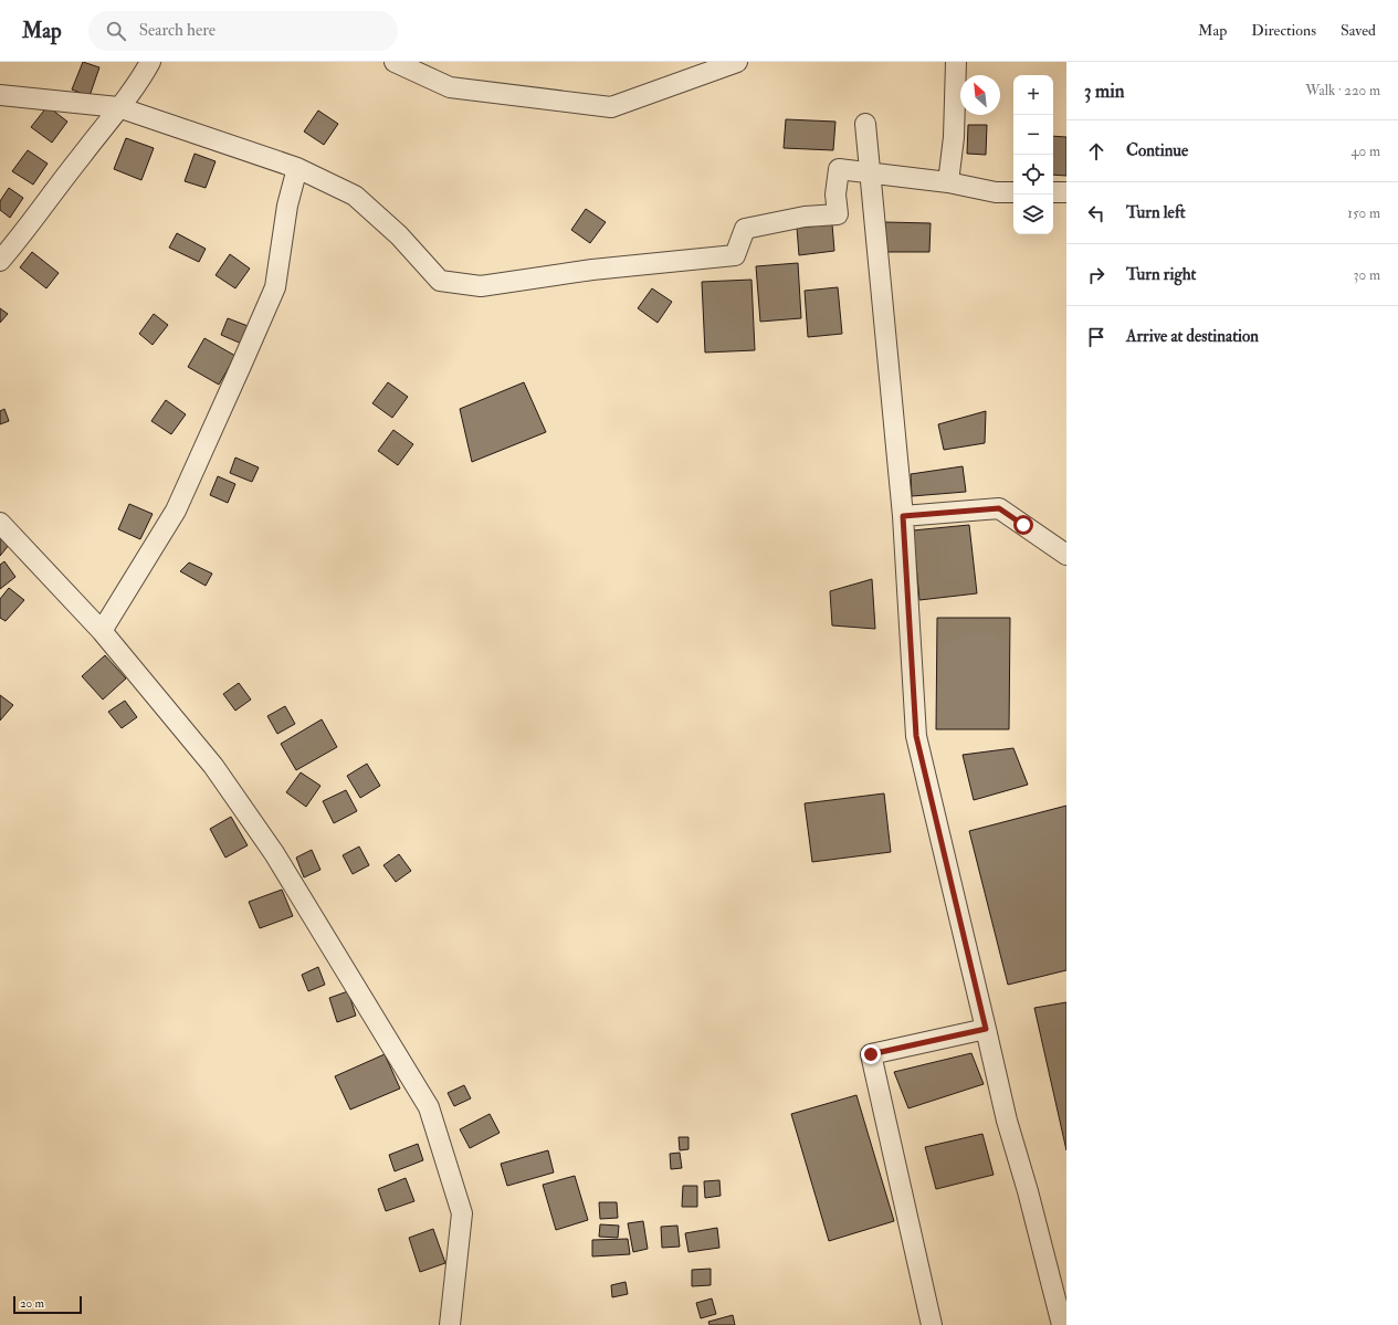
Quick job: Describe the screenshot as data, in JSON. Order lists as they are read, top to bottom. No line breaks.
{"scale_bar":"20 m","north":"top left","page":{"header":"Map","search":"Search here","nav":["Map","Directions","Saved"],"heading":["3 min","Walk · 220 m"],"map_buttons":["+","−"],"list":[["Continue","40 m"],["Turn left","150 m"],["Turn right","30 m"],"Arrive at destination"],"scale":"20 m"}}
